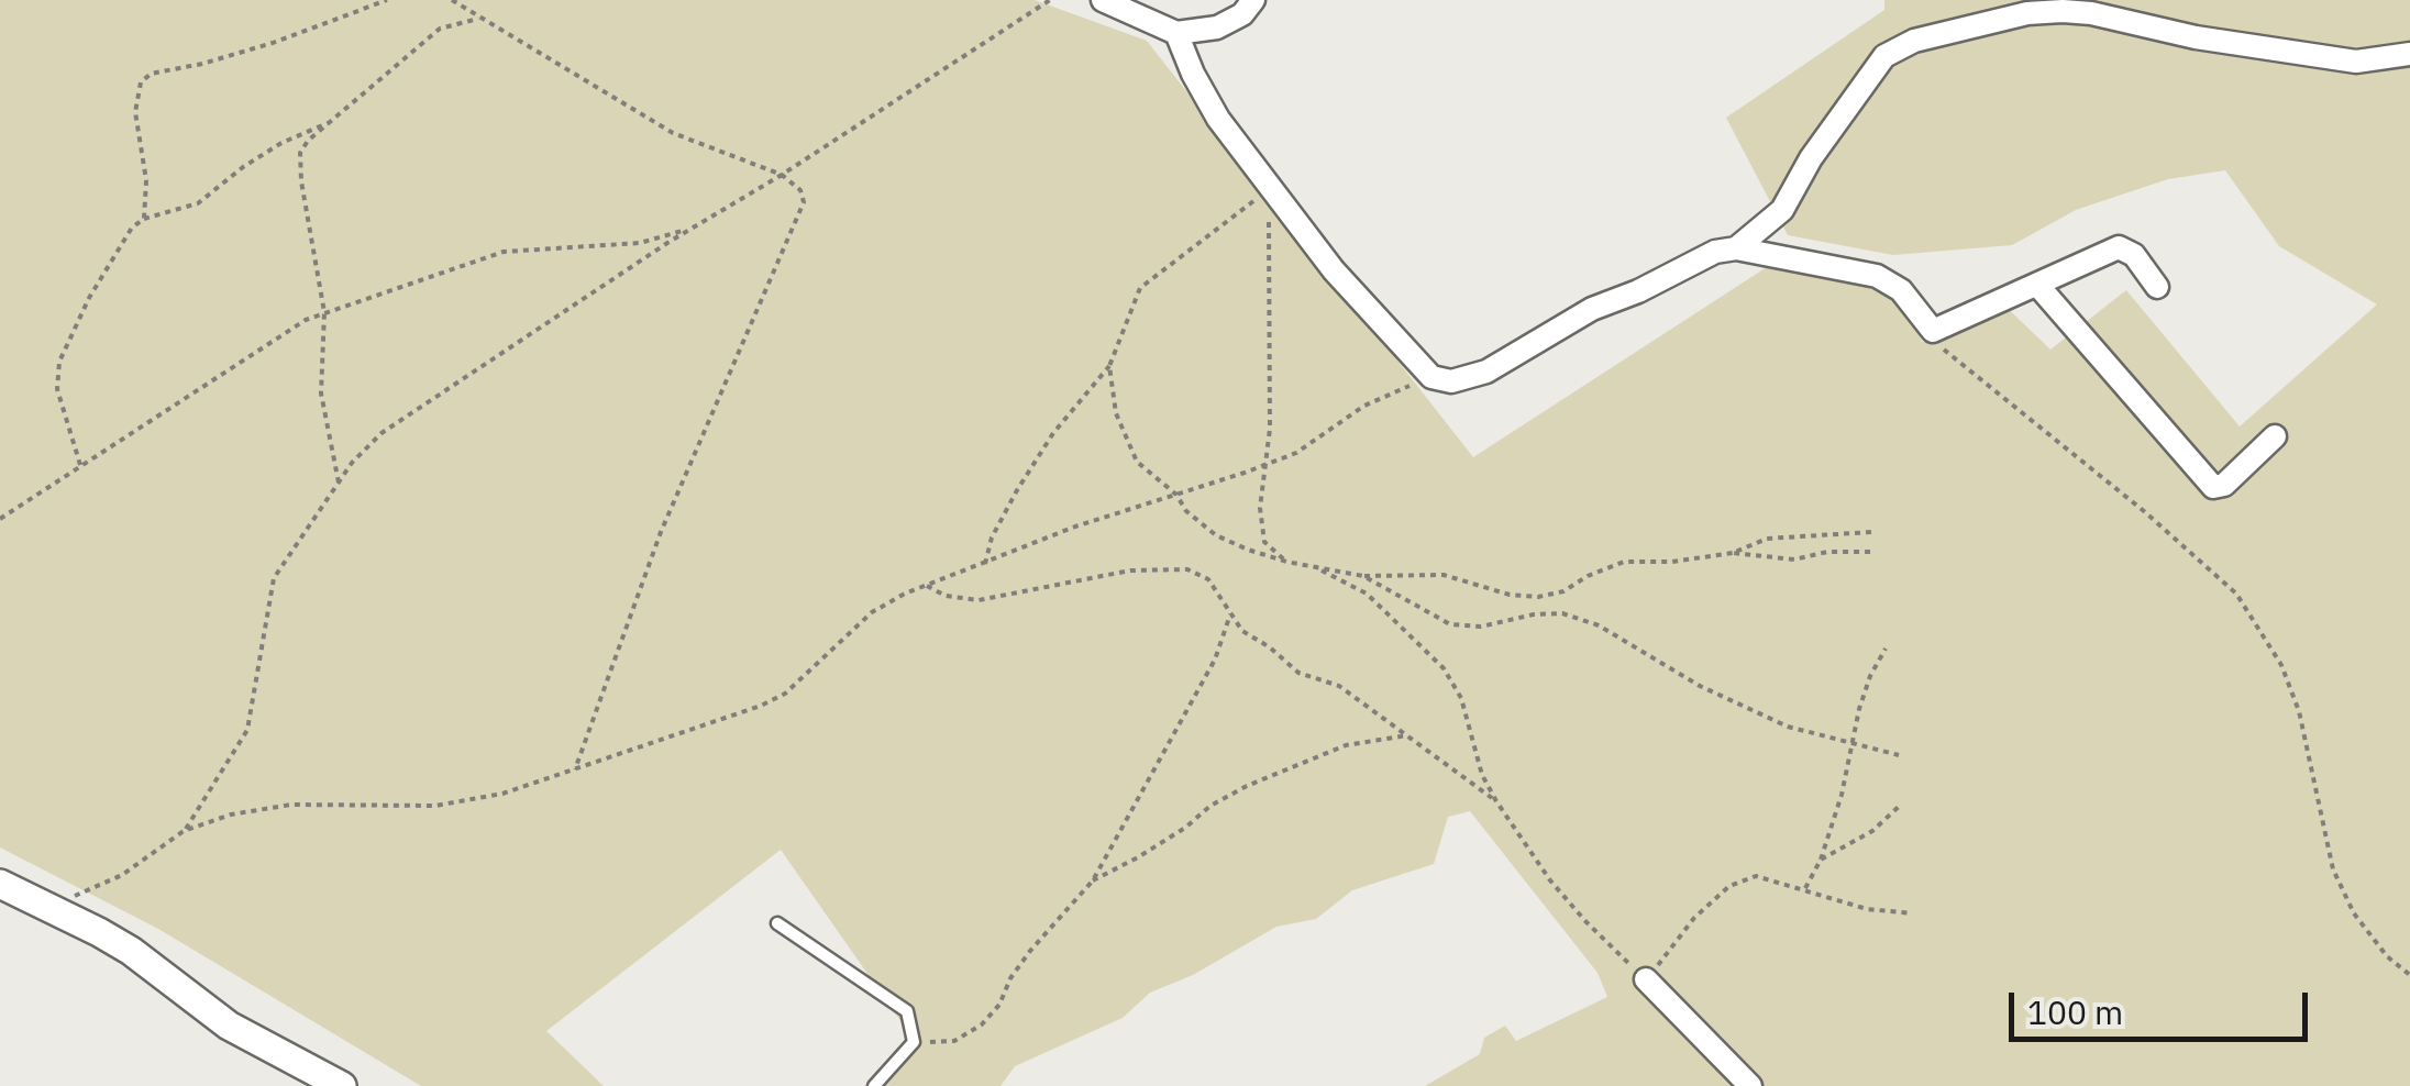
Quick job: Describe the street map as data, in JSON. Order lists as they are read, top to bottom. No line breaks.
{"scale_bar":"100 m"}
